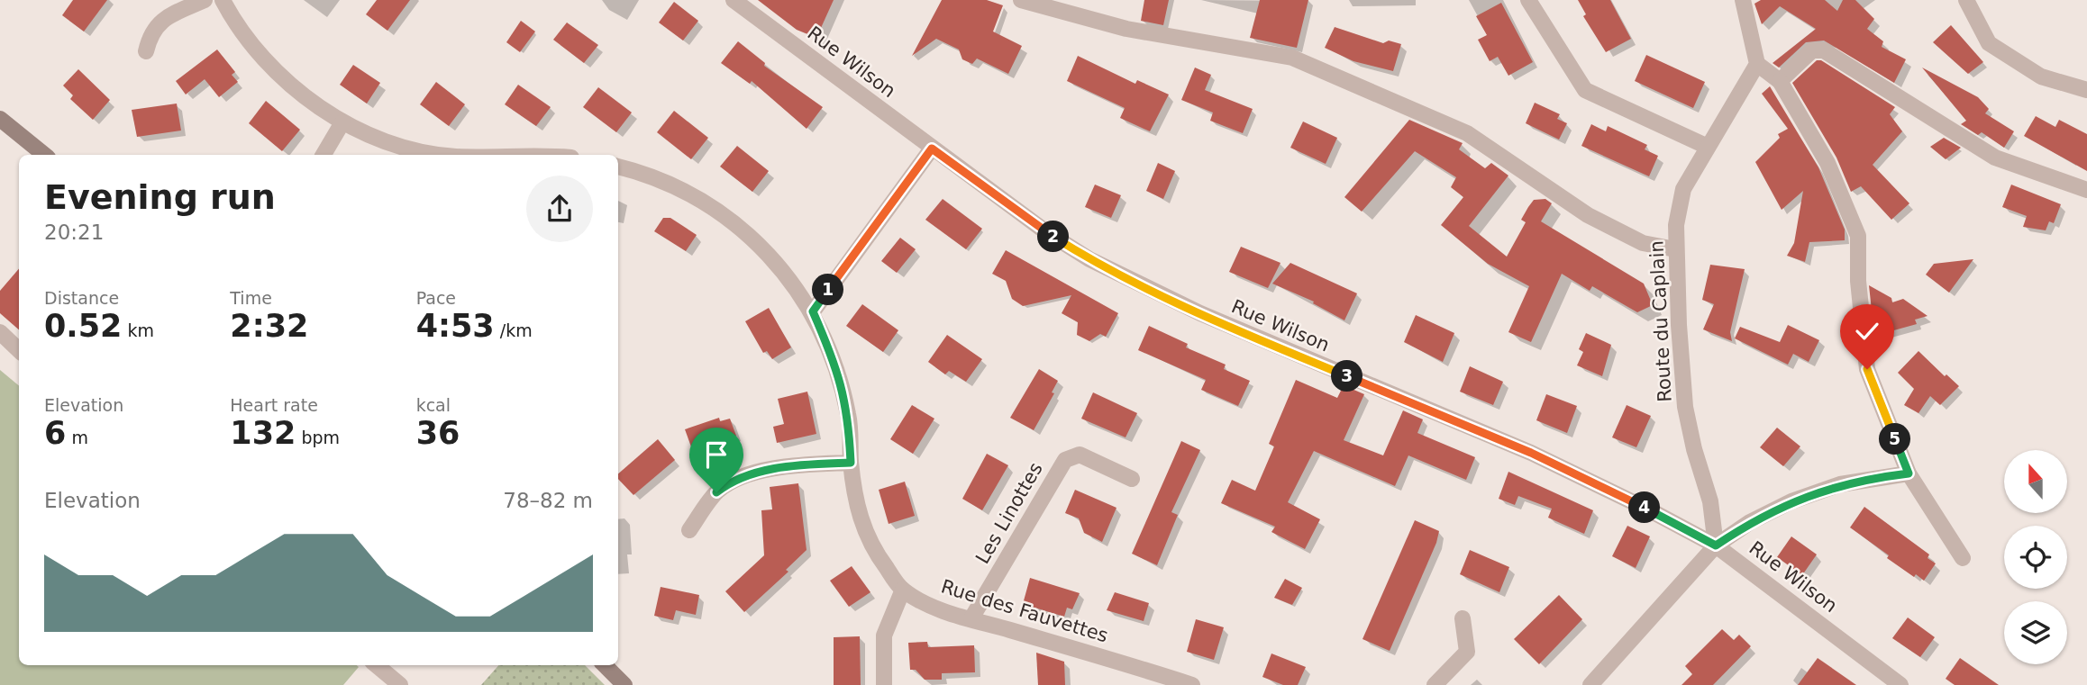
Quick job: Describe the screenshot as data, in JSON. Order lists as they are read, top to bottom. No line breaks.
{"streets":{"street":["Rue Wilson","Route du Caplain","Les Linottes","Rue des Fauvettes"]},"crossings":[["Rue Wilson","Route du Caplain"],["Les Linottes","Rue des Fauvettes"]],"north":"top","page":{"heading":["Evening run","20:21"],"pins":["2","1","3","5","4"],"stats":[["Distance","0.52 km"],["Time","2:32"],["Pace","4:53 /km"],["Elevation","6 m"],["Heart rate","132 bpm"],["kcal","36"]],"chart":["Elevation","78–82 m"]}}
